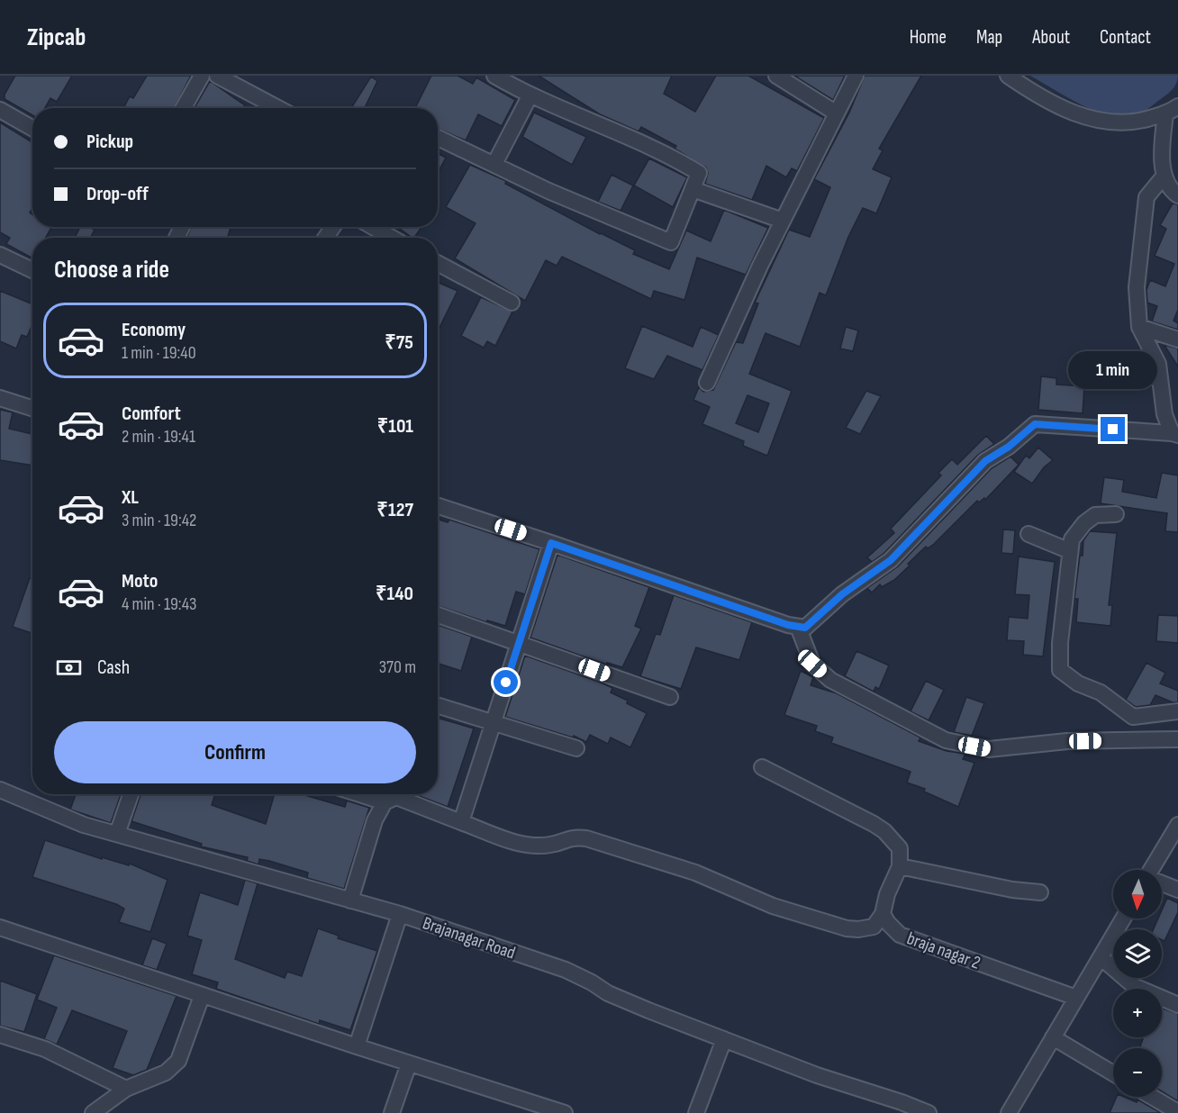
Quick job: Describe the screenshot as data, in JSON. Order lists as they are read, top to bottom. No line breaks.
{"streets":{"street":["Brajanagar Road","braja nagar 2"]},"north":"bottom","page":{"header":"Zipcab","nav":["Home","Map","About","Contact"],"banner":["Pickup","Drop-off"],"heading":"Choose a ride","list":[{"name":"Economy","note":"1 min · 19:40","value":"₹75"},{"name":"Comfort","note":"2 min · 19:41","value":"₹101"},{"name":"XL","note":"3 min · 19:42","value":"₹127"},{"name":"Moto","note":"4 min · 19:43","value":"₹140"}],"bubble":"1 min","pay":["Cash","370 m"],"buttons":"Confirm","map_buttons":["+","−"]}}
